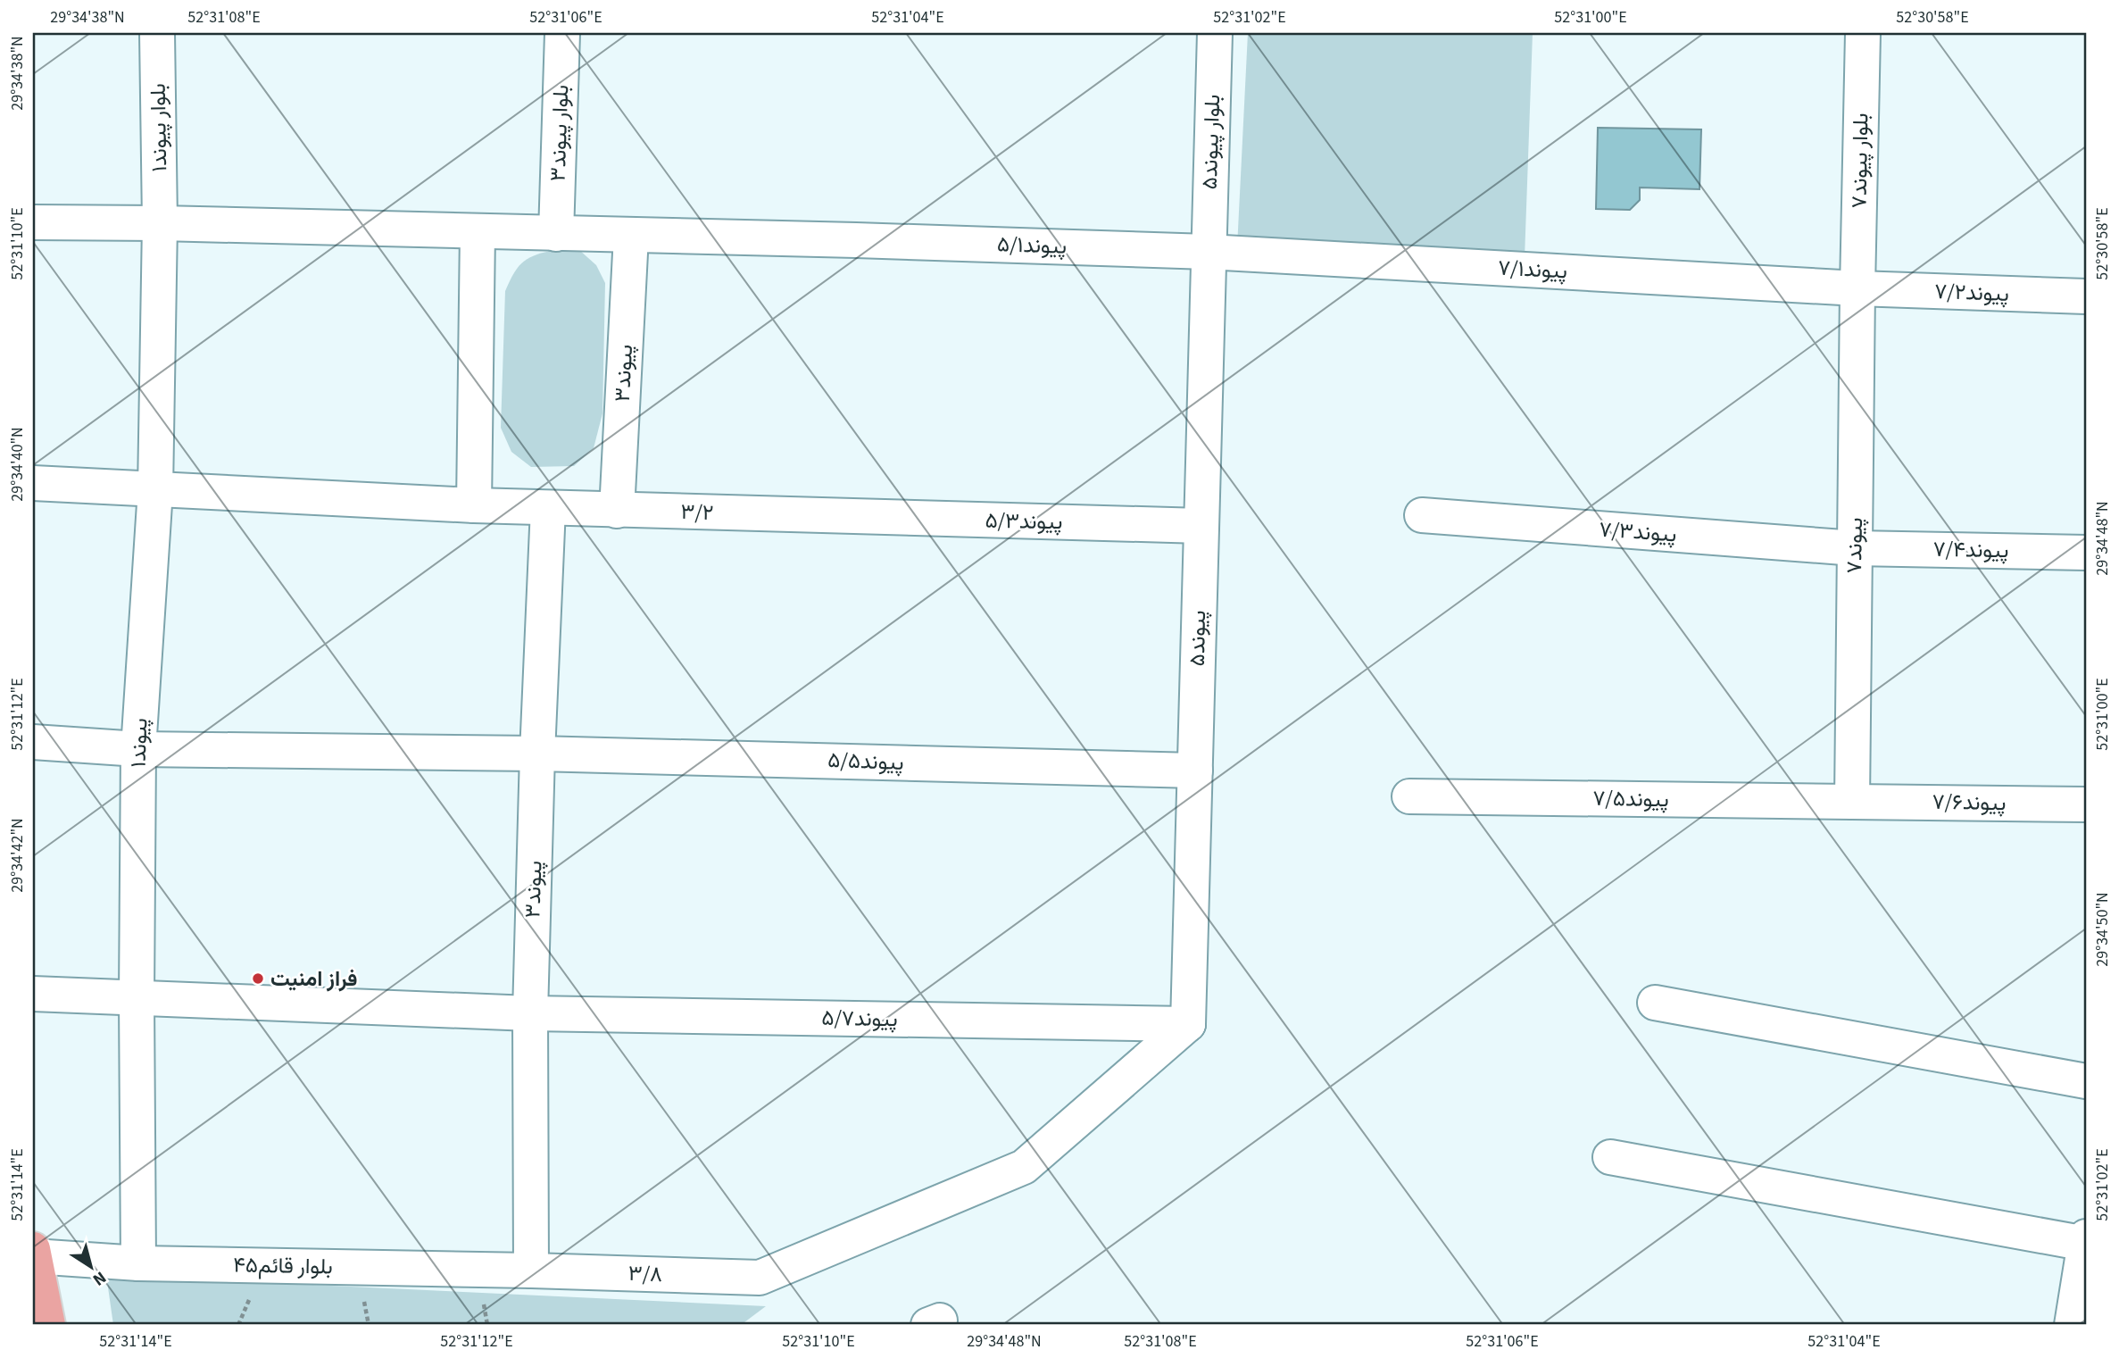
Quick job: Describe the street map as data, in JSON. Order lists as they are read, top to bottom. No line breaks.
{"streets":{"street":["بلوار پیوند۱","بلوار پیوند۳","بلوار پیوند۵","بلوار پیوند۷","پیوند۵/۱","پیوند۷/۱","پیوند۷/۲","پیوند۳","۳/۲","پیوند۵/۳","پیوند۷/۳","پیوند۷","پیوند۷/۴","پیوند۵","پیوند۱","پیوند۵/۵","پیوند۷/۵","پیوند۷/۶","پیوند۵/۷","بلوار قائم۴۵","۳/۸"]},"crossings":[["بلوار پیوند۱","پیوند۵/۱"],["بلوار پیوند۱","پیوند۱"],["بلوار پیوند۳","پیوند۵/۱"],["بلوار پیوند۵","پیوند۵/۱"],["بلوار پیوند۵","پیوند۷/۱"],["بلوار پیوند۵","پیوند۵"],["بلوار پیوند۷","پیوند۷/۱"],["بلوار پیوند۷","پیوند۷/۲"],["بلوار پیوند۷","پیوند۷"],["پیوند۵/۱","پیوند۷/۱"],["پیوند۵/۱","پیوند۳"],["پیوند۵/۱","پیوند۵"],["پیوند۵/۱","پیوند۱"],["پیوند۷/۱","پیوند۷/۲"],["پیوند۷/۱","پیوند۷"],["پیوند۷/۱","پیوند۵"],["پیوند۷/۲","پیوند۷"],["پیوند۳","۳/۲"],["پیوند۳","پیوند۵/۵"],["پیوند۳","پیوند۵/۷"],["پیوند۳","بلوار قائم۴۵"],["پیوند۳","۳/۸"],["۳/۲","پیوند۵/۳"],["۳/۲","پیوند۱"],["پیوند۵/۳","پیوند۵"],["پیوند۷/۳","پیوند۷"],["پیوند۷/۳","پیوند۷/۴"],["پیوند۷","پیوند۷/۴"],["پیوند۷","پیوند۷/۵"],["پیوند۷","پیوند۷/۶"],["پیوند۵","پیوند۵/۵"],["پیوند۵","پیوند۵/۷"],["پیوند۵","۳/۸"],["پیوند۱","پیوند۵/۵"],["پیوند۱","پیوند۵/۷"],["پیوند۱","بلوار قائم۴۵"],["پیوند۷/۵","پیوند۷/۶"],["پیوند۵/۷","۳/۸"],["بلوار قائم۴۵","۳/۸"]],"places":["فراز امنیت"],"north":"bottom right","coordinates":["29°34'38\"N","52°31'08\"E","52°31'06\"E","52°31'04\"E","52°31'02\"E","52°31'00\"E","52°30'58\"E","52°31'10\"E","29°34'40\"N","29°34'48\"N","52°31'12\"E","29°34'42\"N","29°34'50\"N","52°31'14\"E"]}
